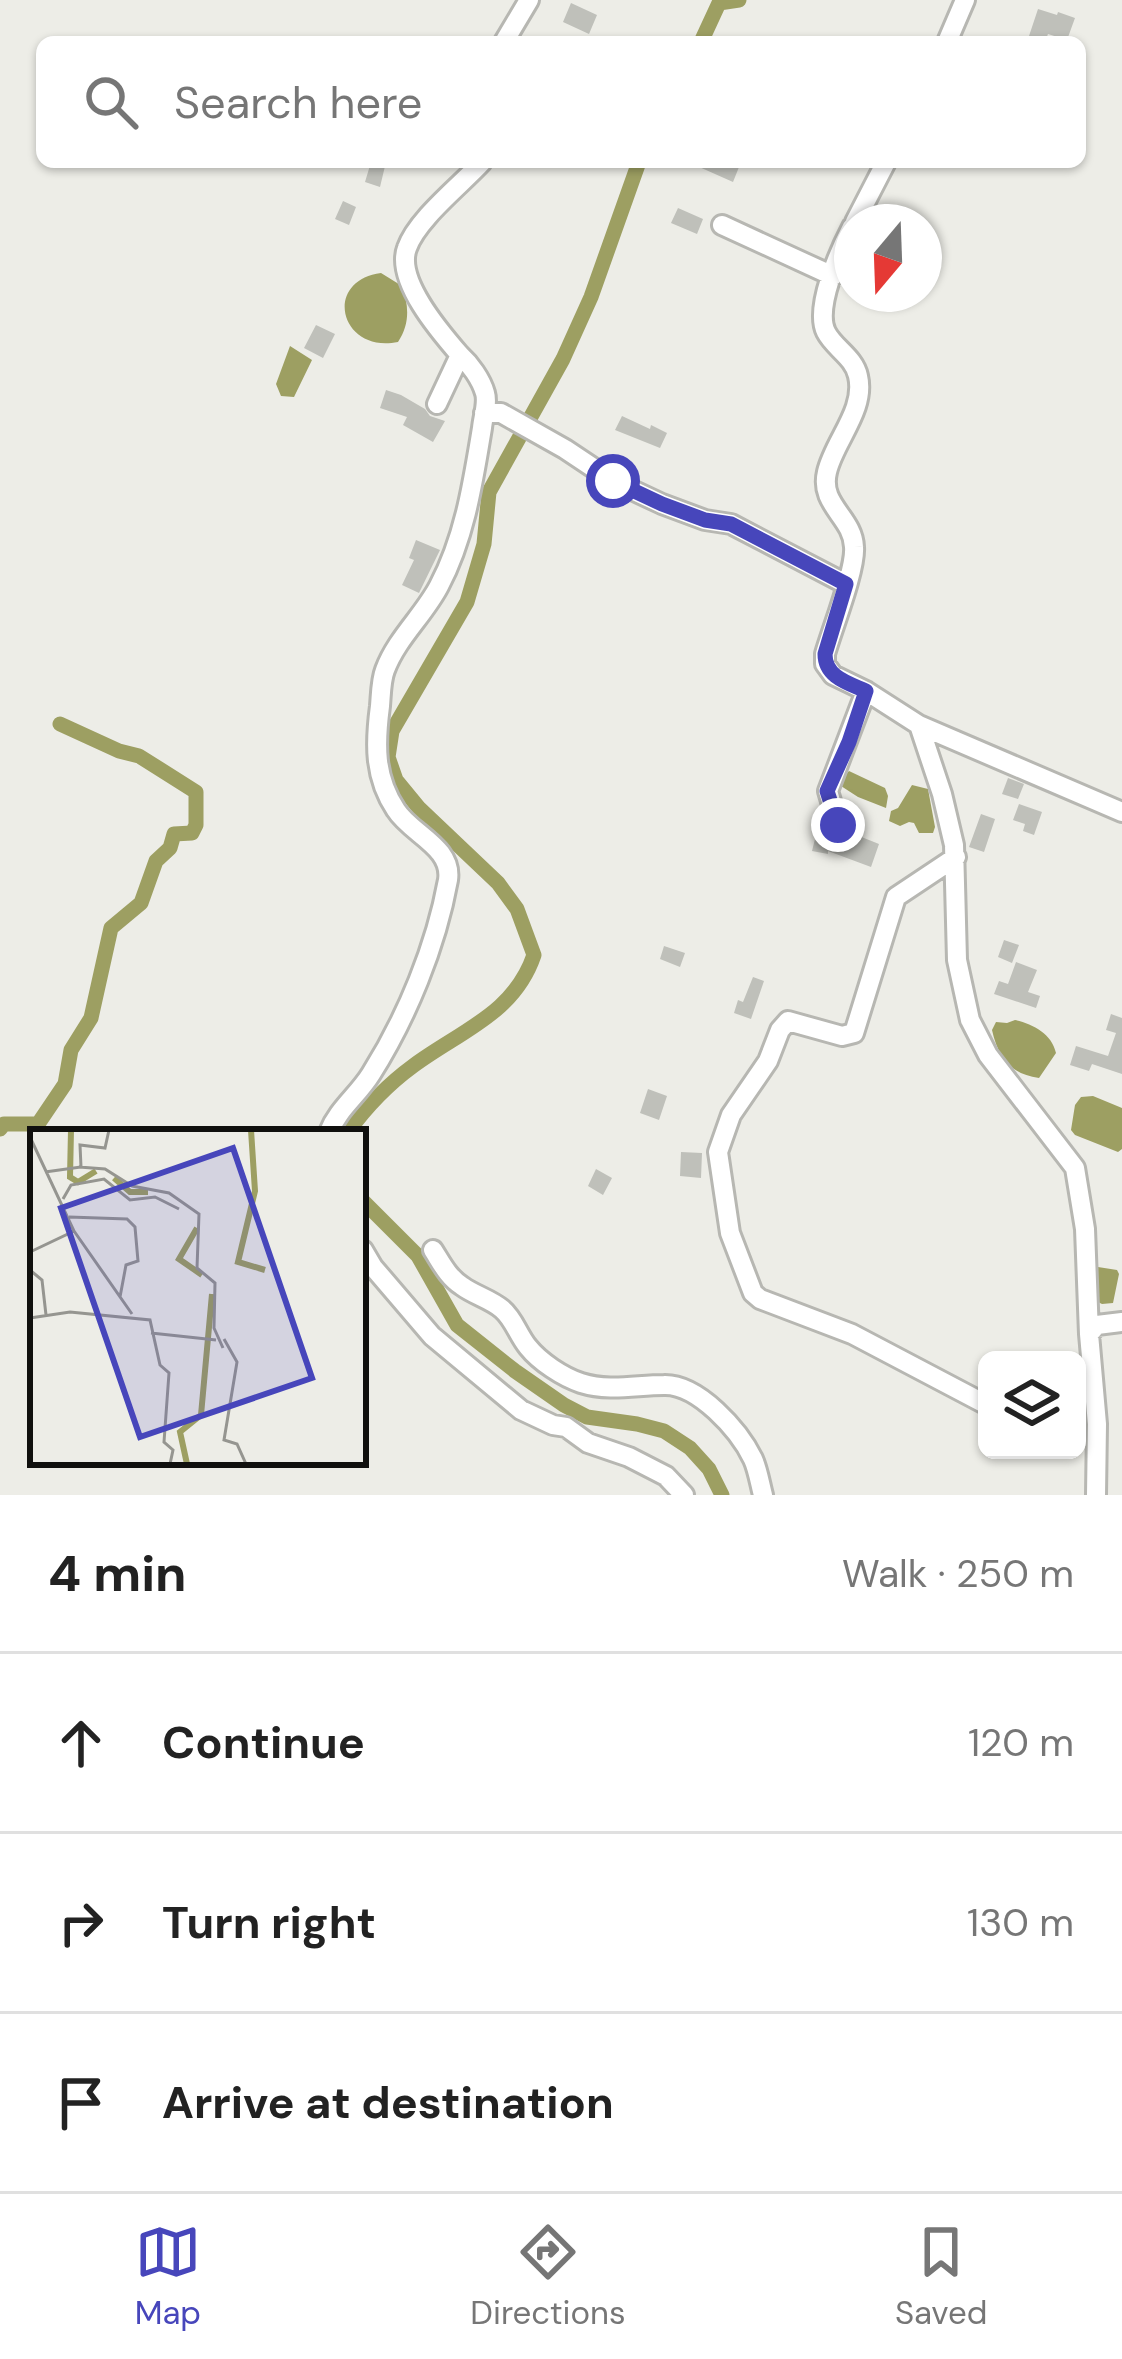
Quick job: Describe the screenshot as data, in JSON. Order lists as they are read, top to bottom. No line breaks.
{"north":"bottom","page":{"search":"Search here","heading":["4 min","Walk · 250 m"],"list":[["Continue","120 m"],["Turn right","130 m"],"Arrive at destination"],"nav":["Map","Directions","Saved"]}}
